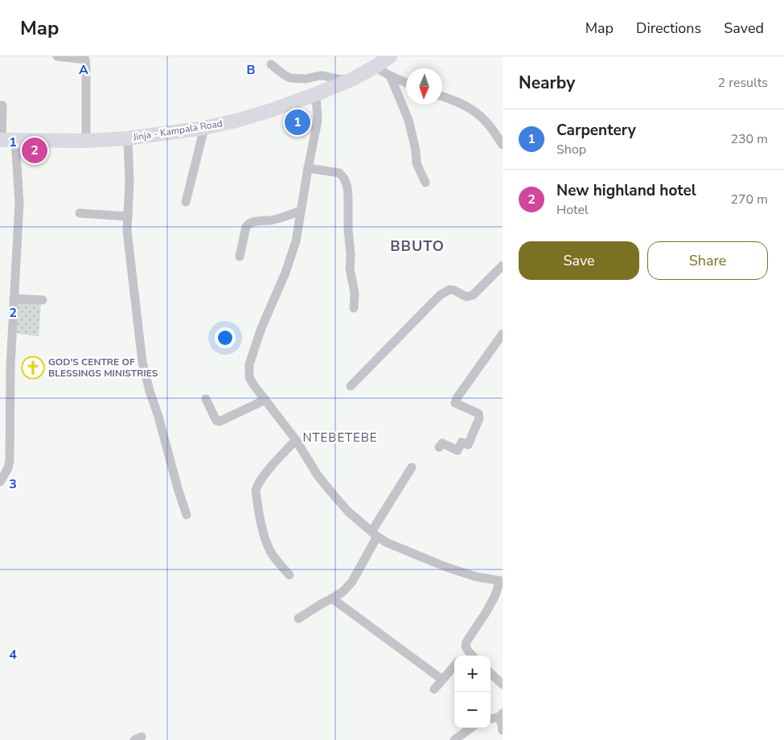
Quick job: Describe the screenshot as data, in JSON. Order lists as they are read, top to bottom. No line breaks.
{"streets":{"highway":["Jinja - Kampala Road"]},"districts":["BBUTO","NTEBETEBE"],"places":{"church":["GOD'S CENTRE OF BLESSINGS MINISTRIES"]},"north":"bottom","page":{"header":"Map","nav":["Map","Directions","Saved"],"heading":["Nearby","2 results"],"pins":["1","2"],"list":[{"mark":"1","name":"Carpentery","note":"Shop","value":"230 m"},{"mark":"2","name":"New highland hotel","note":"Hotel","value":"270 m"}],"buttons":["Save","Share"],"map_buttons":["+","−"]},"grid":{"columns":["A","B"],"rows":["1","2","3","4"]}}
